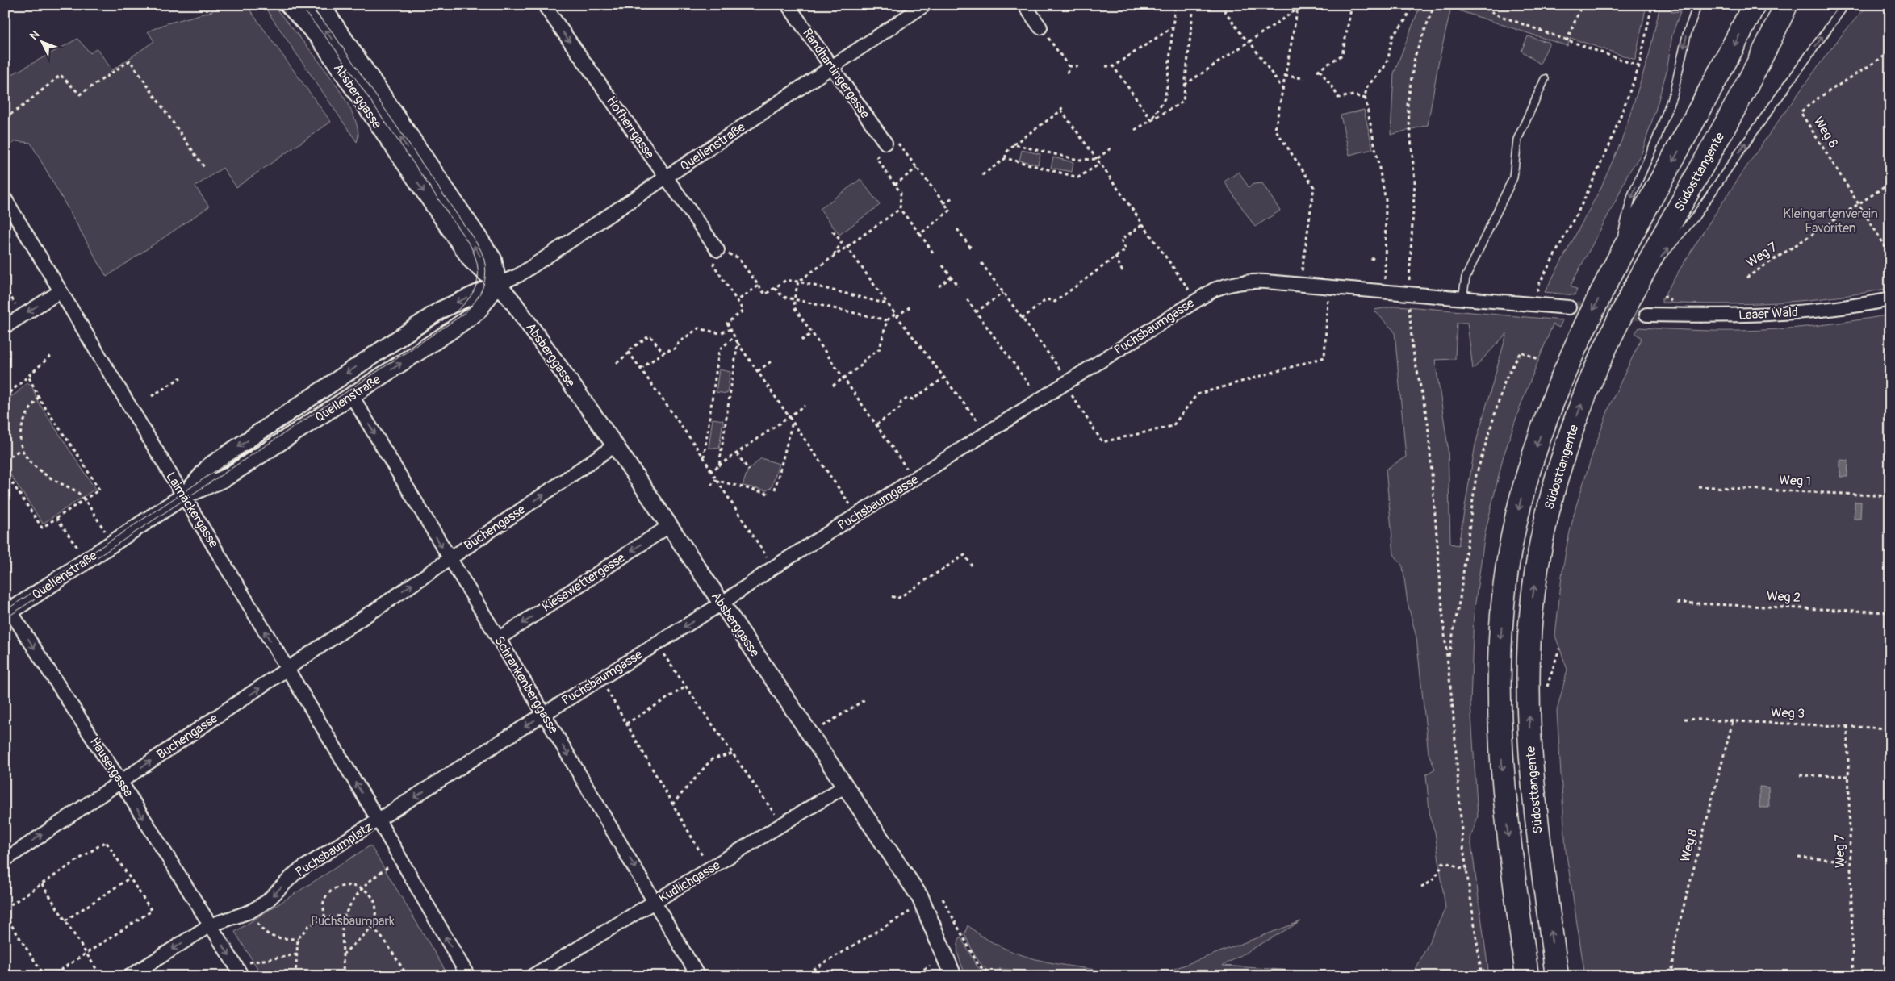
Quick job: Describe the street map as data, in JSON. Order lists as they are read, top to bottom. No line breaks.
{"streets":{"highway":["Südosttangente"],"street":["Randhartingergasse","Absberggasse","Hofherrgasse","Quellenstraße","Laaer Wald","Puchsbaumgasse","Laimäckergasse","Buchengasse","Kiesewettergasse","Schrankenberggasse","Hausergasse","Puchsbaumplatz","Kudlichgasse"],"path":["Weg 8","Weg 7","Weg 1","Weg 2","Weg 3"]},"crossings":[["Randhartingergasse","Quellenstraße"],["Absberggasse","Quellenstraße"],["Absberggasse","Puchsbaumgasse"],["Absberggasse","Buchengasse"],["Absberggasse","Kiesewettergasse"],["Absberggasse","Kudlichgasse"],["Hofherrgasse","Quellenstraße"],["Weg 8","Weg 7"],["Weg 8","Weg 3"],["Quellenstraße","Laimäckergasse"],["Quellenstraße","Schrankenberggasse"],["Quellenstraße","Hausergasse"],["Weg 7","Weg 3"],["Puchsbaumgasse","Laimäckergasse"],["Puchsbaumgasse","Schrankenberggasse"],["Puchsbaumgasse","Puchsbaumplatz"],["Laimäckergasse","Buchengasse"],["Laimäckergasse","Puchsbaumplatz"],["Buchengasse","Schrankenberggasse"],["Buchengasse","Hausergasse"],["Kiesewettergasse","Schrankenberggasse"],["Schrankenberggasse","Kudlichgasse"],["Hausergasse","Puchsbaumplatz"]],"one_way":["Hofherrgasse","Laimäckergasse","Buchengasse","Kiesewettergasse","Schrankenberggasse","Hausergasse"],"parks":["Kleingartenverein Favoriten","Puchsbaumpark"],"north":"top left"}
